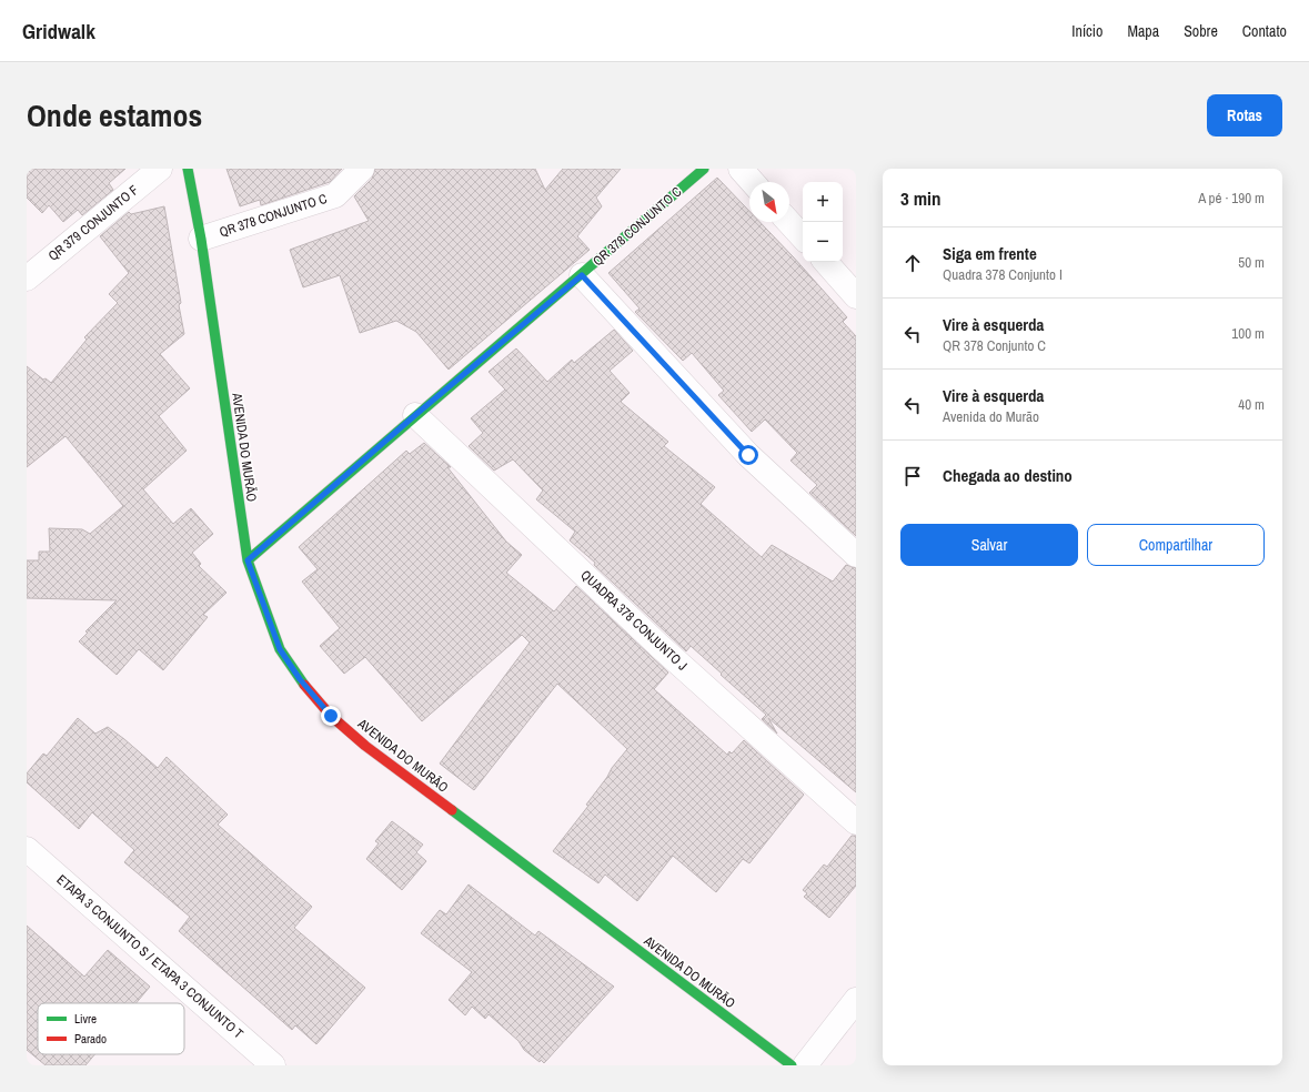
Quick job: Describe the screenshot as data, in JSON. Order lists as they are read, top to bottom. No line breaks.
{"streets":{"street":["QR 378 CONJUNTO C","QR 379 CONJUNTO F","AVENIDA DO MURÃO","QUADRA 378 CONJUNTO J","ETAPA 3 CONJUNTO S / ETAPA 3 CONJUNTO T"]},"crossings":[["QR 378 CONJUNTO C","AVENIDA DO MURÃO"],["QR 378 CONJUNTO C","QUADRA 378 CONJUNTO J"]],"legend":["Livre","Parado"],"north":"bottom right","page":{"header":"Gridwalk","nav":["Início","Mapa","Sobre","Contato"],"title":"Onde estamos","buttons":["Rotas",["Salvar","Compartilhar"]],"heading":["3 min","A pé · 190 m"],"map_buttons":["+","−"],"list":[["Siga em frente","Quadra 378 Conjunto I","50 m"],["Vire à esquerda","QR 378 Conjunto C","100 m"],["Vire à esquerda","Avenida do Murão","40 m"],"Chegada ao destino"]}}
